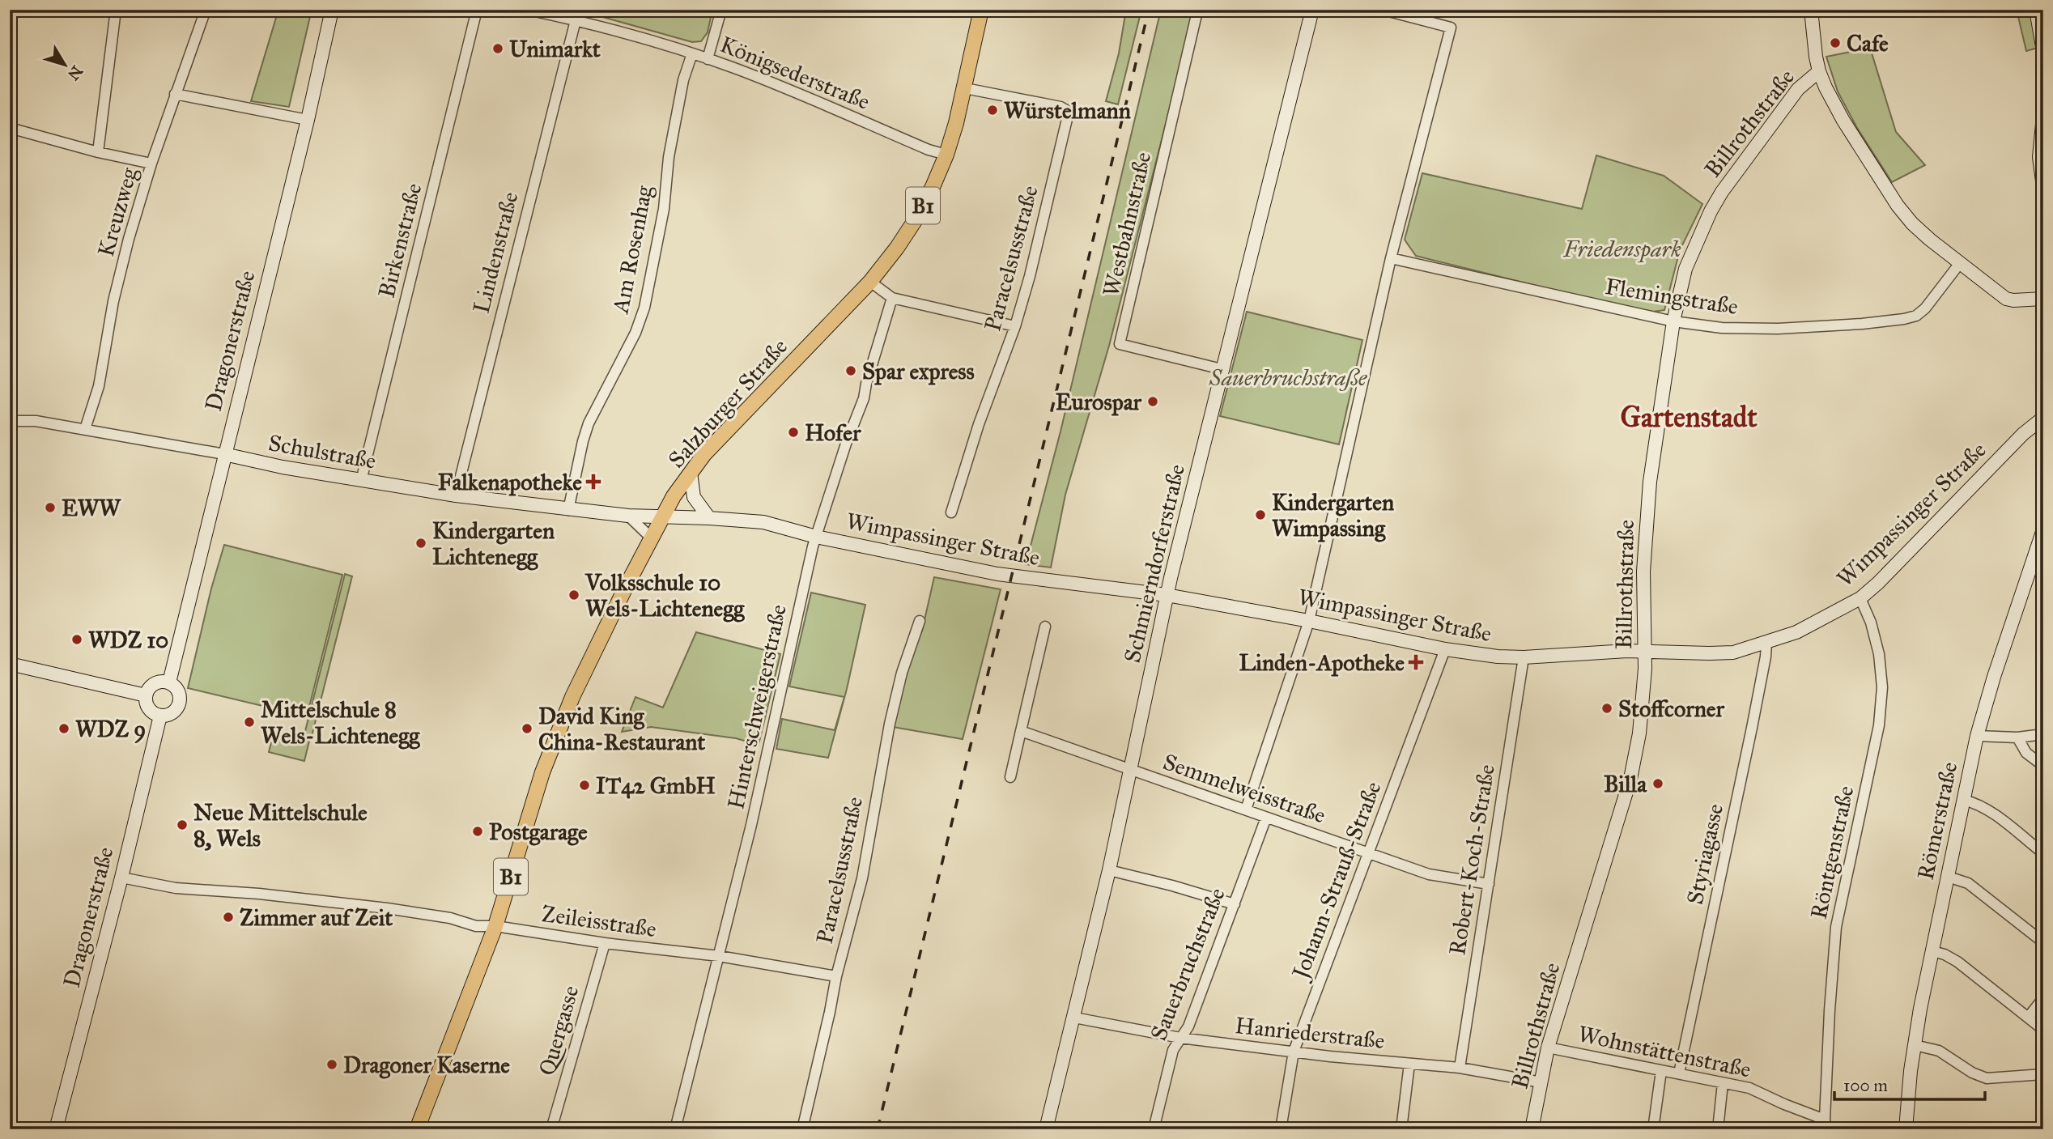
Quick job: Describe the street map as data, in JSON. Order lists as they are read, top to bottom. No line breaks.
{"streets":{"main road":["B1","Salzburger Straße"],"street":["Königsederstraße","Billrothstraße","Kreuzweg","Westbahnstraße","Birkenstraße","Am Rosenhag","Lindenstraße","Paracelsusstraße","Flemingstraße","Dragonerstraße","Schulstraße","Wimpassinger Straße","Schmierndorferstraße","Hinterschweigerstraße","Semmelweisstraße","Römerstraße","Röntgenstraße","Styriagasse","Robert-Koch-Straße","Johann-Strauß-Straße","Zeileisstraße","Sauerbruchstraße","Quergasse","Hanriederstraße","Wohnstättenstraße"]},"crossings":[["Königsederstraße","Am Rosenhag"],["Königsederstraße","Lindenstraße"],["Königsederstraße","Salzburger Straße"],["Billrothstraße","Flemingstraße"],["Billrothstraße","Wimpassinger Straße"],["Billrothstraße","Hanriederstraße"],["Billrothstraße","Wohnstättenstraße"],["Kreuzweg","Schulstraße"],["Westbahnstraße","Schmierndorferstraße"],["Birkenstraße","Schulstraße"],["Am Rosenhag","Schulstraße"],["Lindenstraße","Schulstraße"],["Paracelsusstraße","Salzburger Straße"],["Paracelsusstraße","Zeileisstraße"],["Dragonerstraße","Schulstraße"],["Dragonerstraße","Zeileisstraße"],["Salzburger Straße","Schulstraße"],["Salzburger Straße","Wimpassinger Straße"],["Salzburger Straße","Zeileisstraße"],["Schulstraße","Wimpassinger Straße"],["Wimpassinger Straße","Schmierndorferstraße"],["Wimpassinger Straße","Hinterschweigerstraße"],["Wimpassinger Straße","Röntgenstraße"],["Wimpassinger Straße","Styriagasse"],["Wimpassinger Straße","Robert-Koch-Straße"],["Wimpassinger Straße","Johann-Strauß-Straße"],["Schmierndorferstraße","Semmelweisstraße"],["Schmierndorferstraße","Hanriederstraße"],["Hinterschweigerstraße","Zeileisstraße"],["Semmelweisstraße","Robert-Koch-Straße"],["Semmelweisstraße","Johann-Strauß-Straße"],["Semmelweisstraße","Sauerbruchstraße"],["Röntgenstraße","Wohnstättenstraße"],["Styriagasse","Wohnstättenstraße"],["Robert-Koch-Straße","Hanriederstraße"],["Johann-Strauß-Straße","Hanriederstraße"],["Zeileisstraße","Quergasse"],["Sauerbruchstraße","Hanriederstraße"]],"districts":["Gartenstadt"],"parks":["Friedenspark","Sauerbruchstraße"],"places":{"other":["Cafe","Unimarkt","Würstelmann","Spar express","Eurospar","Hofer","EWW","Kindergarten Wimpassing","Kindergarten Lichtenegg","Volksschule 10 Wels-Lichtenegg","WDZ 10","Stoffcorner","Mittelschule 8 Wels-Lichtenegg","WDZ 9","David King China-Restaurant","Billa","IT42 GmbH","Neue Mittelschule 8, Wels","Postgarage","Zimmer auf Zeit","Dragoner Kaserne"],"health":["Falkenapotheke","Linden-Apotheke"]},"scale_bar":"100 m","north":"bottom right"}
